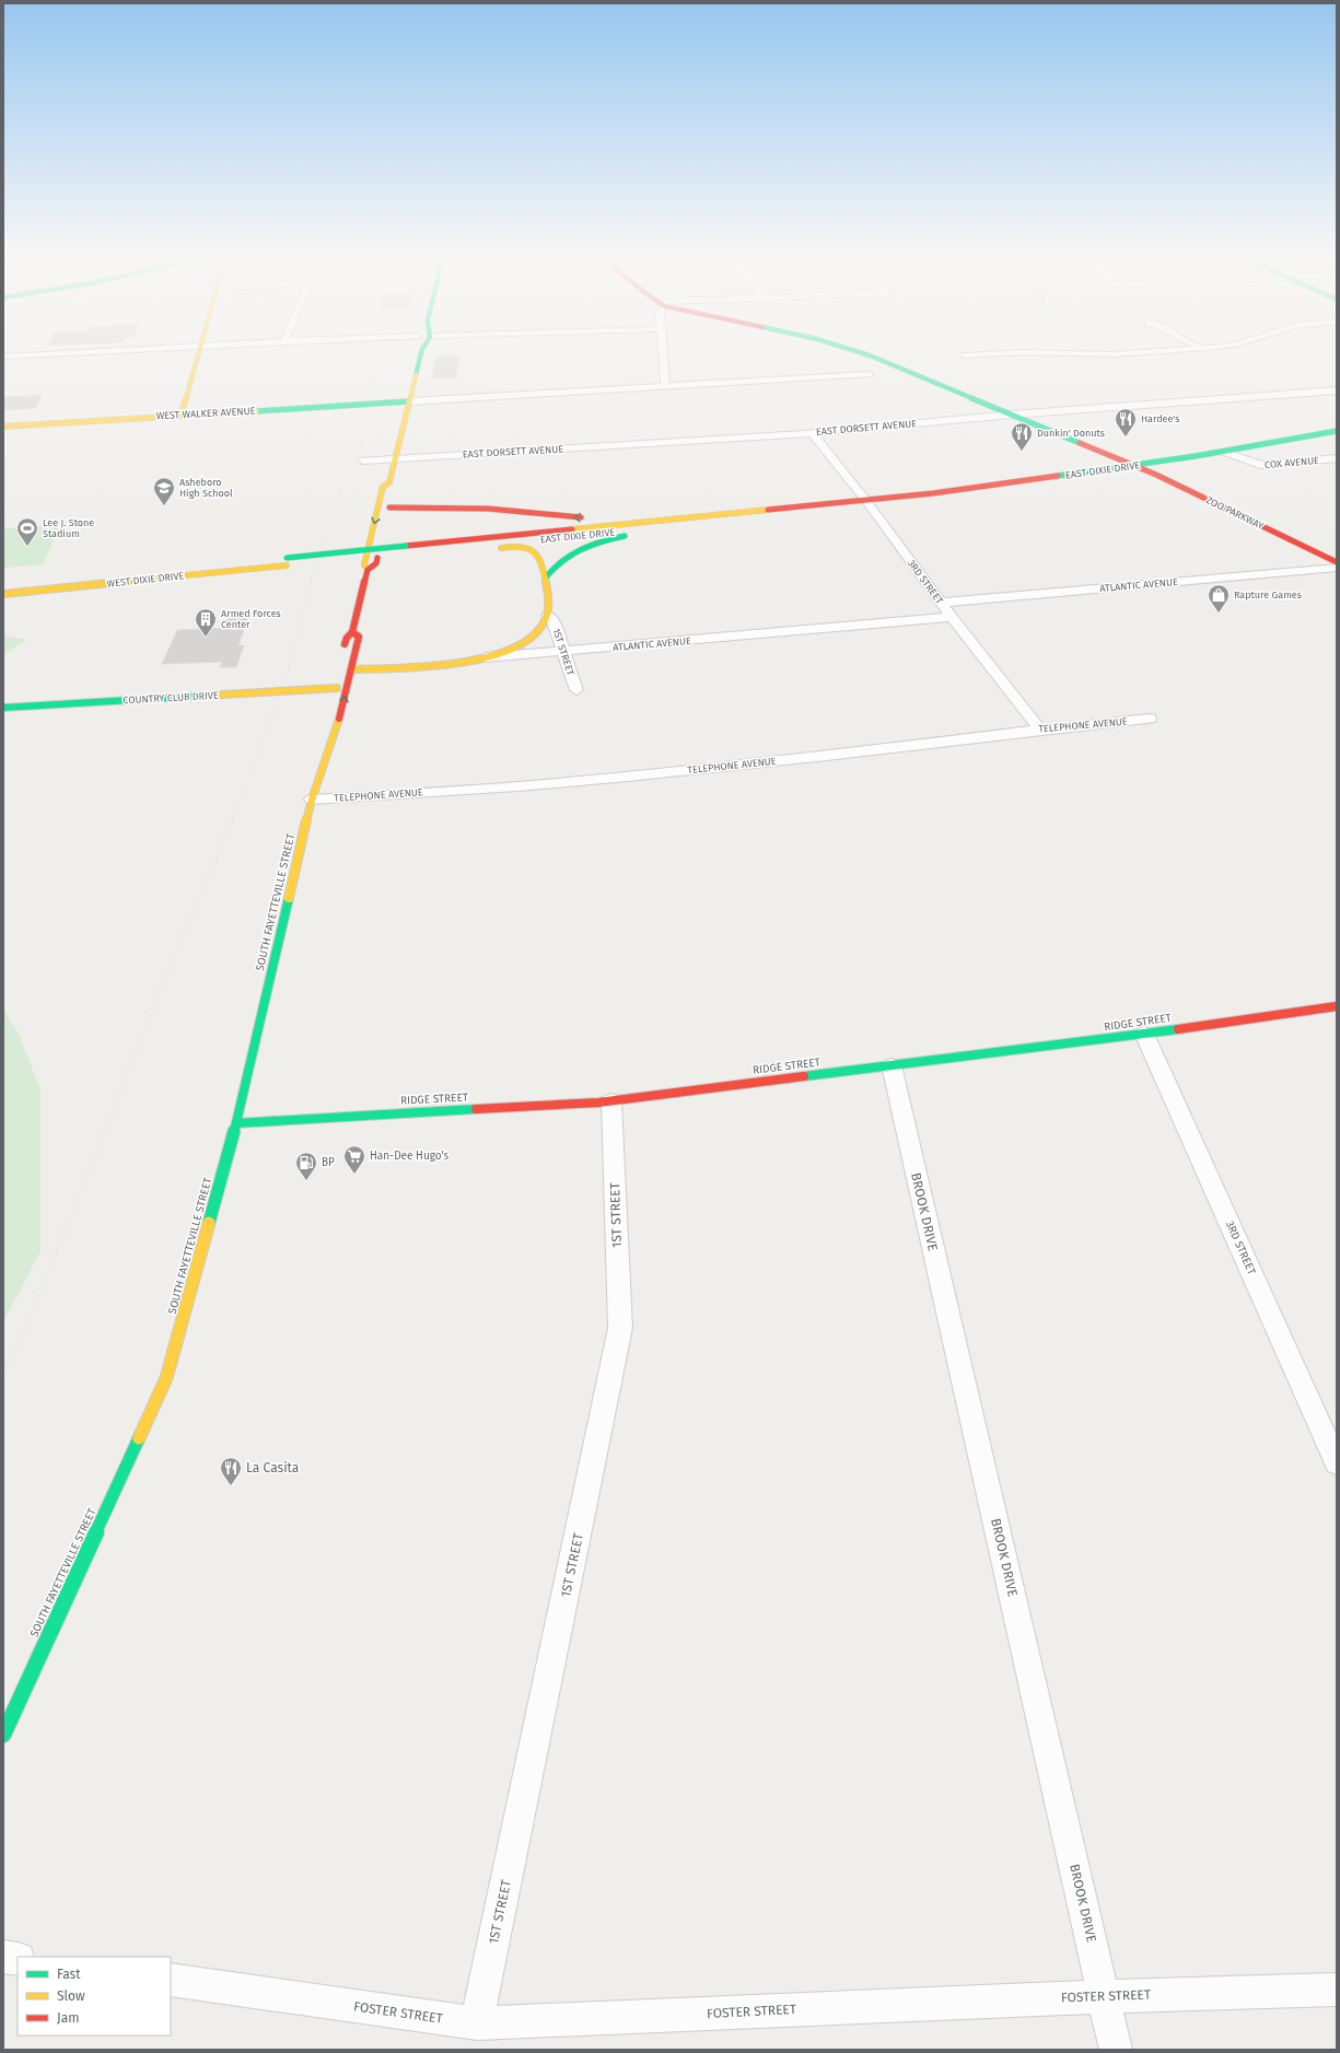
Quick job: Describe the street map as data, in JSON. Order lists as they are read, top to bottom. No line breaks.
{"streets":{"main road":["WEST WALKER AVENUE","EAST DIXIE DRIVE","ZOO PARKWAY","WEST DIXIE DRIVE","ATLANTIC AVENUE","COUNTRY CLUB DRIVE","SOUTH FAYETTEVILLE STREET","RIDGE STREET"],"street":["EAST DORSETT AVENUE","COX AVENUE","3RD STREET","1ST STREET","TELEPHONE AVENUE","BROOK DRIVE","FOSTER STREET"]},"crossings":[["WEST WALKER AVENUE","SOUTH FAYETTEVILLE STREET"],["EAST DORSETT AVENUE","ZOO PARKWAY"],["EAST DORSETT AVENUE","3RD STREET"],["EAST DORSETT AVENUE","SOUTH FAYETTEVILLE STREET"],["COX AVENUE","EAST DIXIE DRIVE"],["EAST DIXIE DRIVE","ZOO PARKWAY"],["EAST DIXIE DRIVE","WEST DIXIE DRIVE"],["EAST DIXIE DRIVE","3RD STREET"],["3RD STREET","ATLANTIC AVENUE"],["3RD STREET","TELEPHONE AVENUE"],["3RD STREET","RIDGE STREET"],["ATLANTIC AVENUE","1ST STREET"],["ATLANTIC AVENUE","SOUTH FAYETTEVILLE STREET"],["1ST STREET","RIDGE STREET"],["1ST STREET","FOSTER STREET"],["TELEPHONE AVENUE","SOUTH FAYETTEVILLE STREET"],["SOUTH FAYETTEVILLE STREET","RIDGE STREET"],["RIDGE STREET","BROOK DRIVE"],["BROOK DRIVE","FOSTER STREET"]],"places":{"restaurant":["Hardee's","Dunkin' Donuts","La Casita"],"school or university":["Asheboro High School"],"sports":["Lee J. Stone Stadium"],"shop":["Rapture Games"],"building":["Armed Forces Center"],"supermarket":["Han-Dee Hugo's"],"fuel station":["BP"]},"legend":["Fast","Slow","Jam"]}
